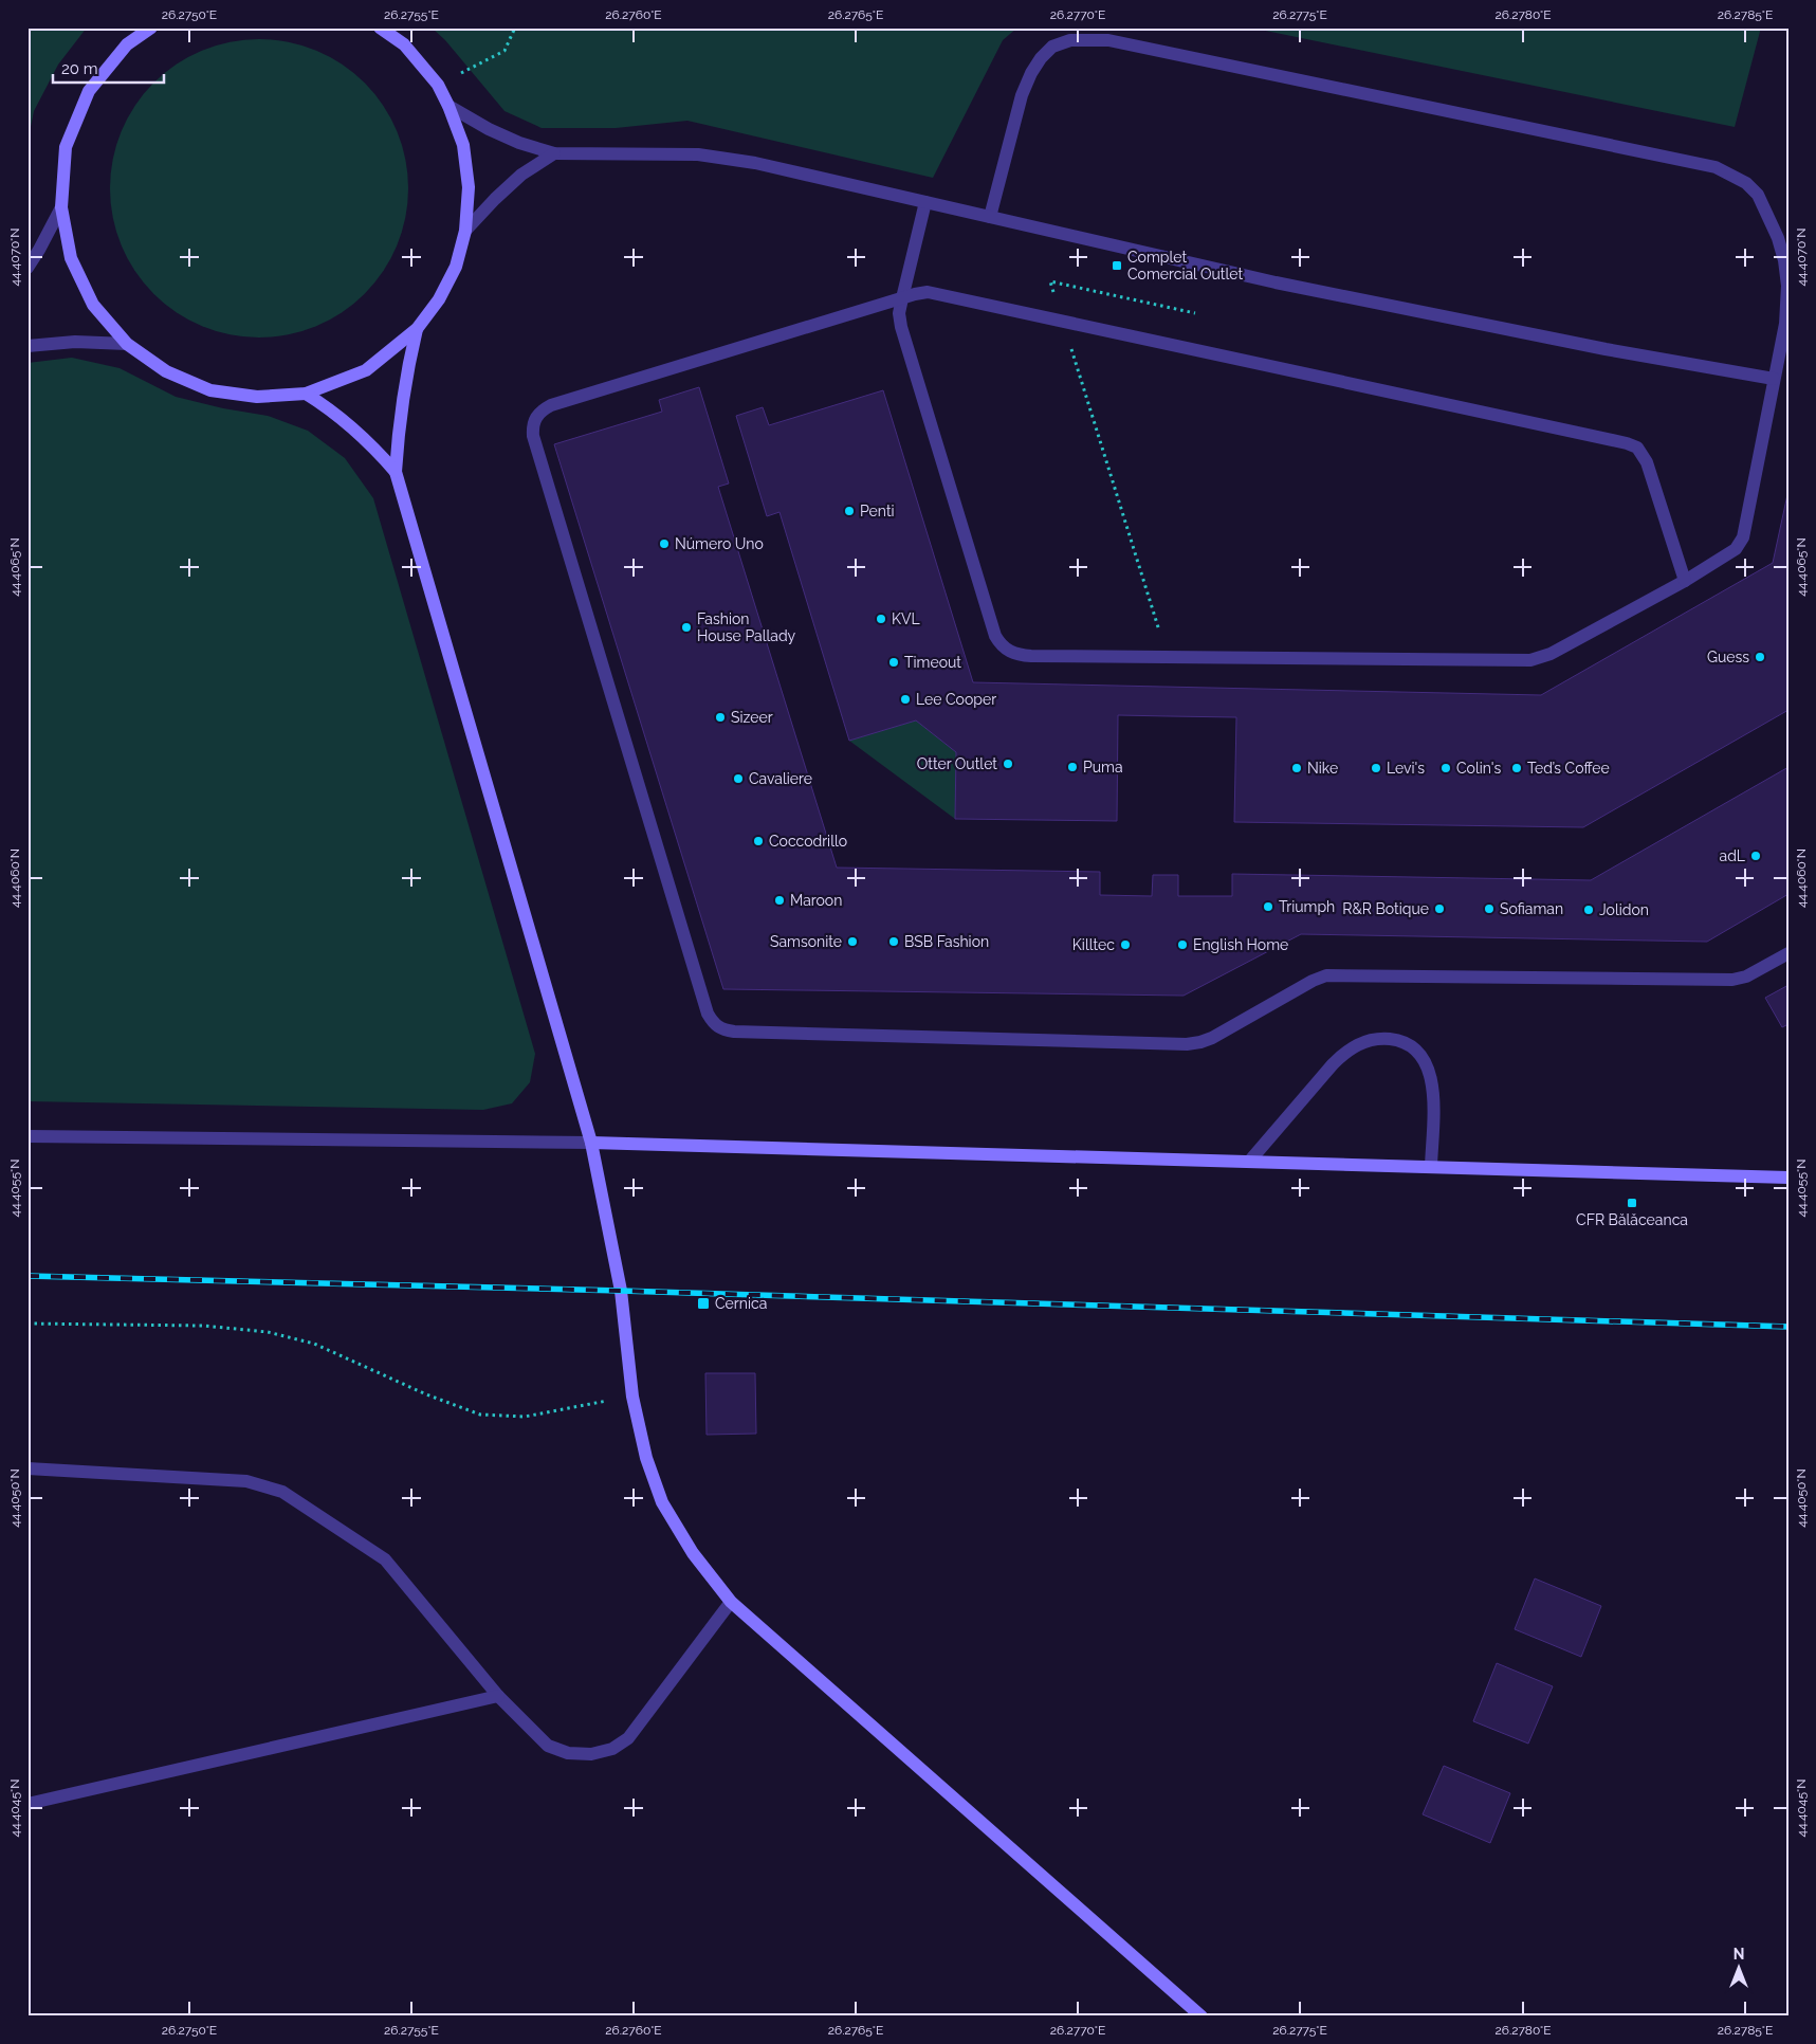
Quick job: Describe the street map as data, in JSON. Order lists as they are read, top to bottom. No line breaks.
{"places":{"transit":["Complet Comercial Outlet","CFR Bălăceanca","Cernica"],"other":["Penti","Número Uno","KVL","Fashion House Pallady","Guess","Timeout","Lee Cooper","Sizeer","Otter Outlet","Puma","Nike","Levi's","Colin's","Ted’s Coffee","Cavaliere","Coccodrillo","adL","Maroon","Triumph","R&R Botique","Sofiaman","Jolidon","Samsonite","BSB Fashion","Killtec","English Home"]},"scale_bar":"20 m","north":"top","coordinates":["26.2750°E","26.2755°E","26.2760°E","26.2765°E","26.2770°E","26.2775°E","26.2780°E","26.2785°E","44.4070°N","44.4065°N","44.4060°N","44.4055°N","44.4050°N","44.4045°N"]}
